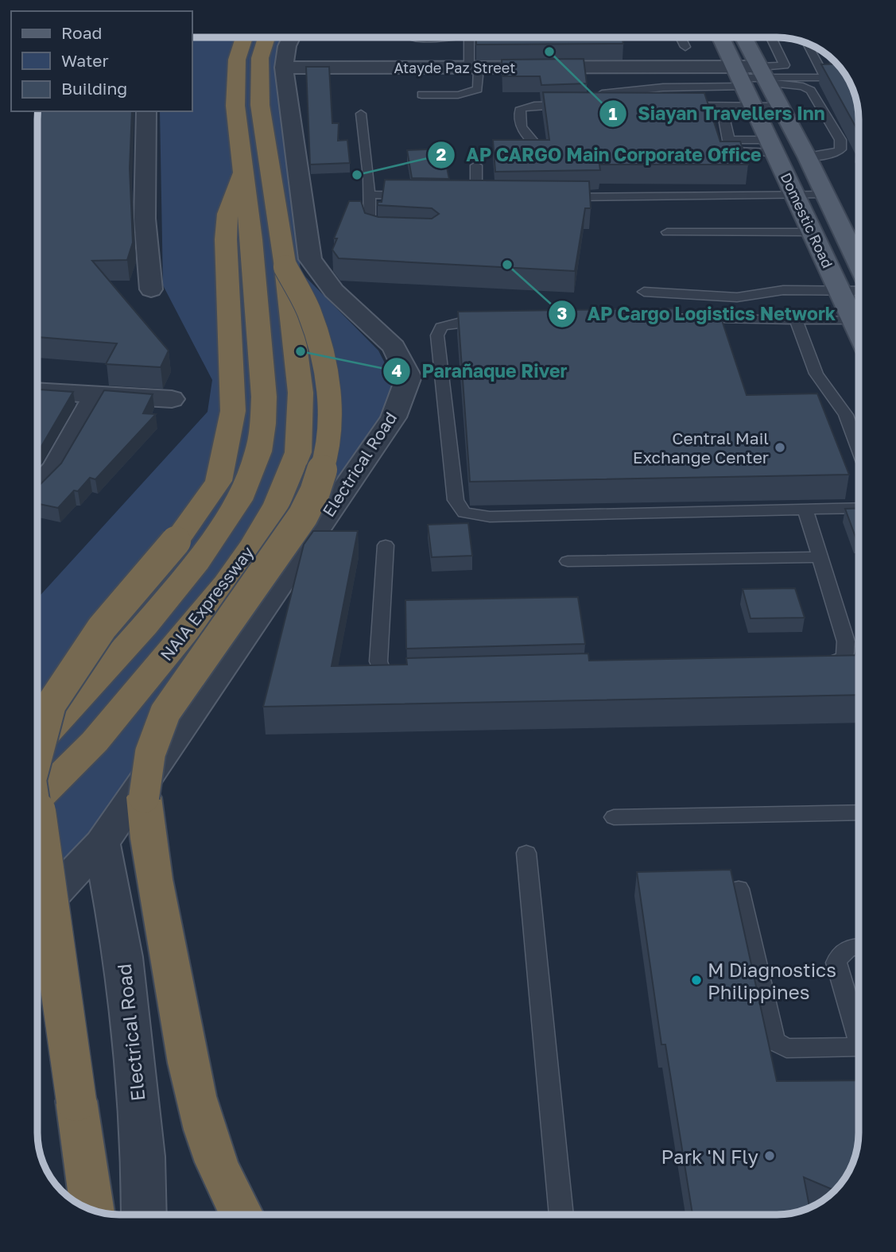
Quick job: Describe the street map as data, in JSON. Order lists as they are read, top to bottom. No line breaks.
{"streets":{"highway":["NAIA Expressway"],"main road":["Domestic Road"],"street":["Atayde Paz Street","Electrical Road"]},"crossings":[["Atayde Paz Street","Domestic Road"],["Atayde Paz Street","Electrical Road"]],"places":["Siayan Travellers Inn","AP CARGO Main Corporate Office","AP Cargo Logistics Network","Parañaque River","Central Mail Exchange Center","M Diagnostics Philippines","Park 'N Fly"],"legend":["Road","Water","Building"]}
